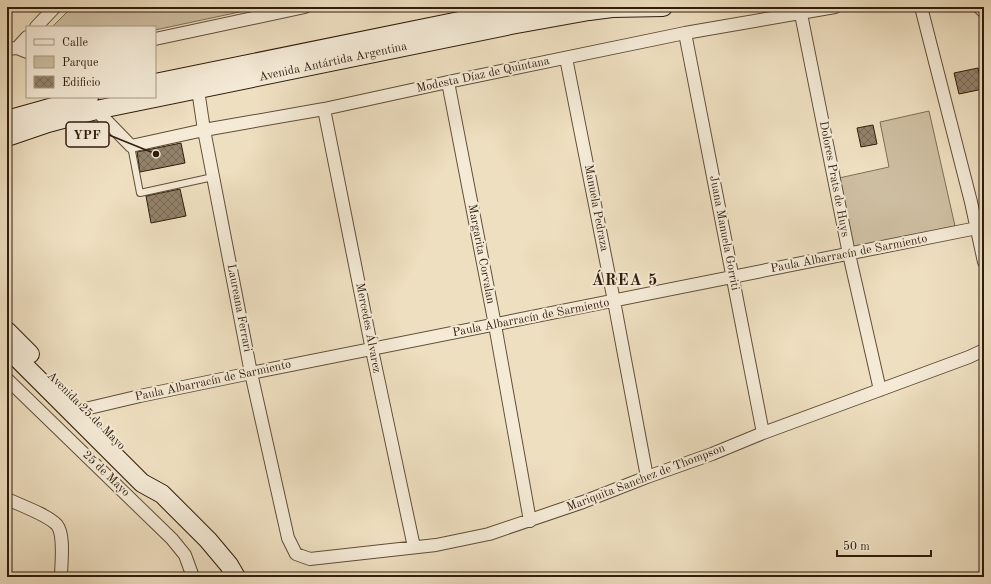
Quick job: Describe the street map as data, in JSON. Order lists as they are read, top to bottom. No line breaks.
{"streets":{"main road":["Avenida Antártida Argentina","Avenida 25 de Mayo"],"street":["Modesta Díaz de Quintana","Dolores Prats de Huys","Manuela Pedraza","Juana Manuela Gorriti","Margarita Corvalan","Paula Albarracín de Sarmiento","Laureana Ferrari","Mercedes Álvarez","25 de Mayo","Mariquita Sanchez de Thompson"]},"crossings":[["Avenida Antártida Argentina","Laureana Ferrari"],["Modesta Díaz de Quintana","Dolores Prats de Huys"],["Modesta Díaz de Quintana","Manuela Pedraza"],["Modesta Díaz de Quintana","Juana Manuela Gorriti"],["Modesta Díaz de Quintana","Margarita Corvalan"],["Modesta Díaz de Quintana","Laureana Ferrari"],["Modesta Díaz de Quintana","Mercedes Álvarez"],["Dolores Prats de Huys","Paula Albarracín de Sarmiento"],["Dolores Prats de Huys","Mariquita Sanchez de Thompson"],["Manuela Pedraza","Paula Albarracín de Sarmiento"],["Manuela Pedraza","Mariquita Sanchez de Thompson"],["Juana Manuela Gorriti","Paula Albarracín de Sarmiento"],["Juana Manuela Gorriti","Mariquita Sanchez de Thompson"],["Margarita Corvalan","Paula Albarracín de Sarmiento"],["Margarita Corvalan","Mariquita Sanchez de Thompson"],["Paula Albarracín de Sarmiento","Laureana Ferrari"],["Paula Albarracín de Sarmiento","Mercedes Álvarez"],["Paula Albarracín de Sarmiento","Avenida 25 de Mayo"],["Laureana Ferrari","Mariquita Sanchez de Thompson"],["Mercedes Álvarez","Mariquita Sanchez de Thompson"]],"districts":["ÁREA 5"],"places":["YPF"],"legend":["Calle","Parque","Edificio"],"scale_bar":"50 m"}
